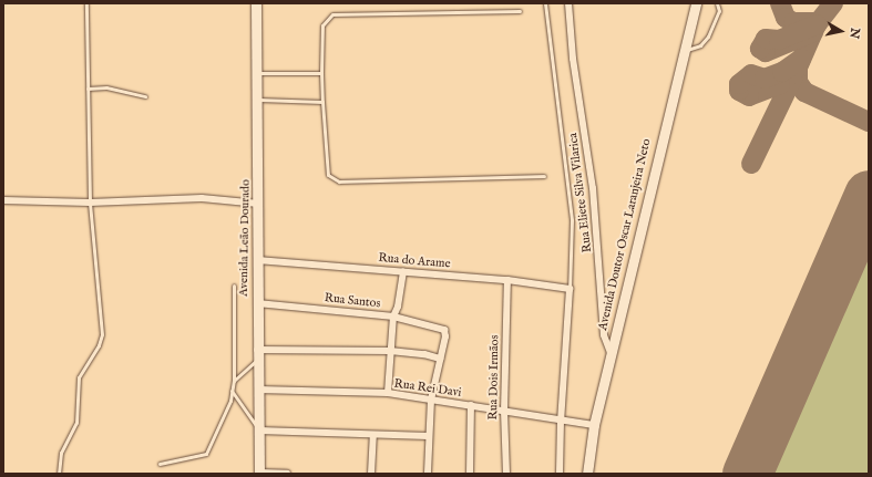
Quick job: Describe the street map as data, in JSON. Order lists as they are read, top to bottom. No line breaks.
{"streets":{"street":["Rua Eliete Silva Vilarica","Avenida Doutor Oscar Laranjeira Neto","Avenida Leão Dourado","Rua do Arame","Rua Santos","Rua Dois Irmãos","Rua Rei Davi"]},"crossings":[["Rua Eliete Silva Vilarica","Avenida Doutor Oscar Laranjeira Neto"],["Avenida Doutor Oscar Laranjeira Neto","Rua Rei Davi"],["Avenida Leão Dourado","Rua do Arame"],["Avenida Leão Dourado","Rua Santos"],["Avenida Leão Dourado","Rua Rei Davi"],["Rua do Arame","Rua Dois Irmãos"],["Rua Dois Irmãos","Rua Rei Davi"]],"north":"right"}
